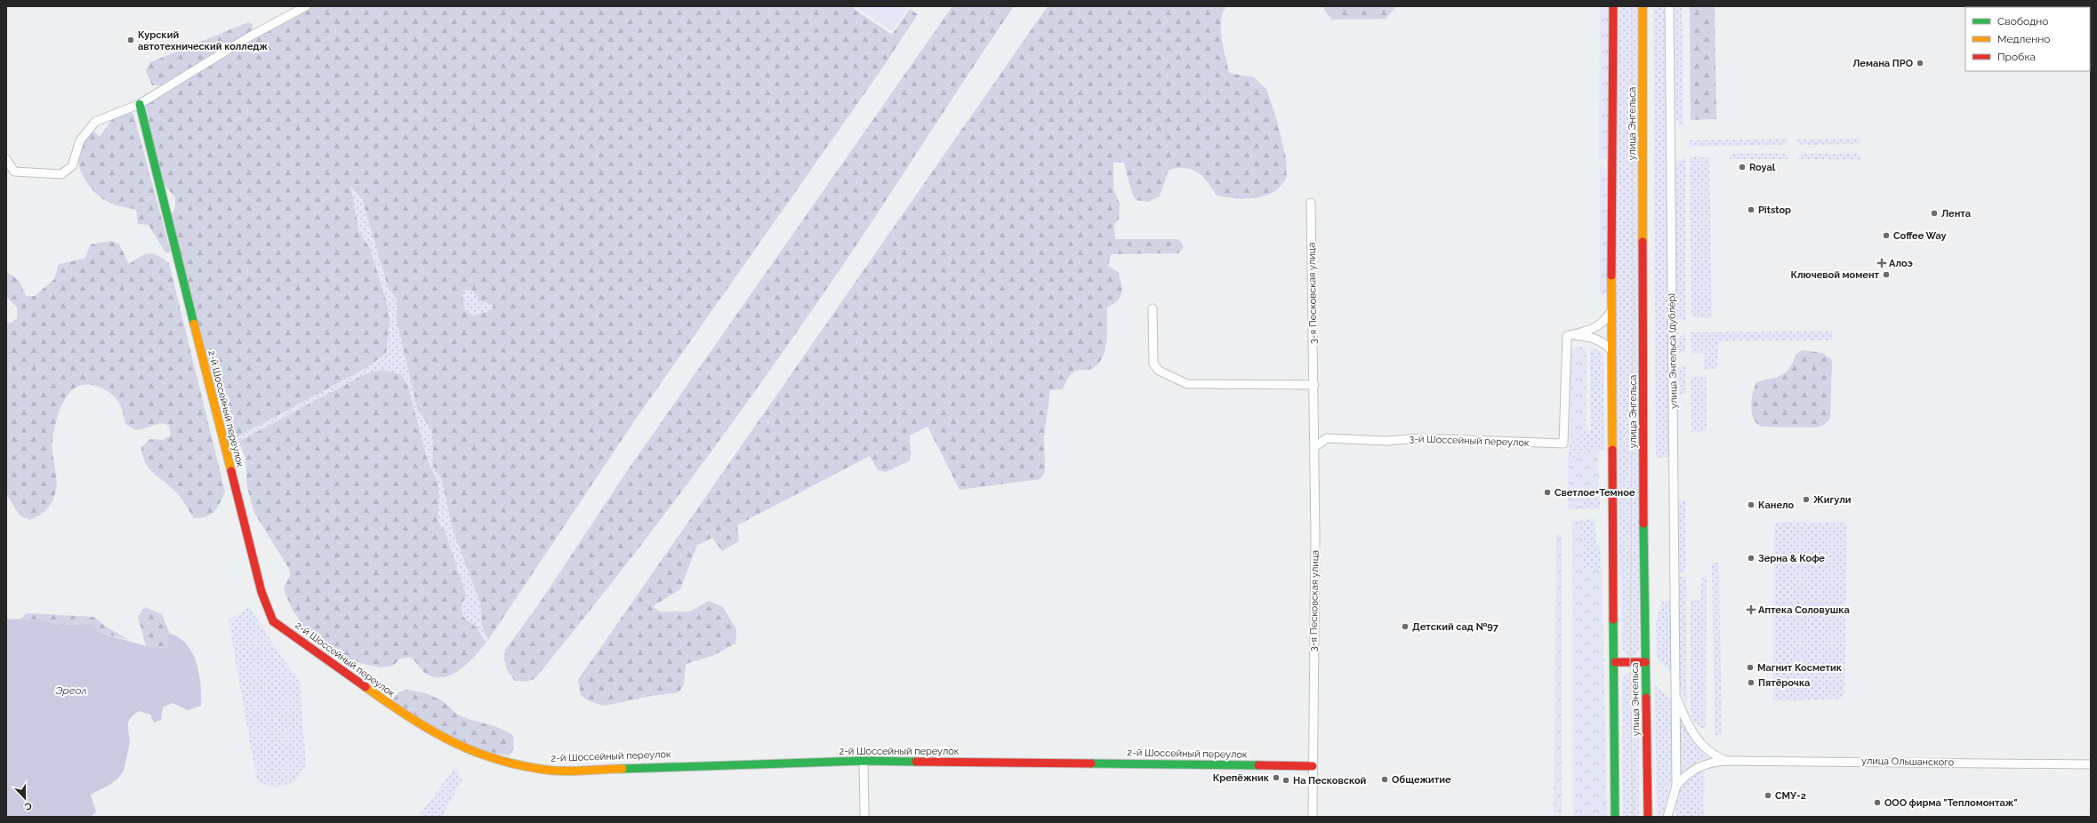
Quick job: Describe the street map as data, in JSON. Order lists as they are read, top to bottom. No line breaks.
{"streets":{"main road":["улица Энгельса","2-й Шоссейный переулок"],"street":["3-я Песковская улица","улица Энгельса (дублёр)","3-й Шоссейный переулок","улица Ольшанского"]},"crossings":[["3-я Песковская улица","2-й Шоссейный переулок"],["3-я Песковская улица","3-й Шоссейный переулок"],["улица Энгельса (дублёр)","улица Ольшанского"]],"water":["Эреол"],"places":{"other":["Курский автотехнический колледж","Лемана ПРО","Royal","Pitstop","Лента","Coffee Way","Ключевой момент","Светлое+Темное","Жигули","Канело","Зерна & Кофе","Детский сад №97","Магнит Косметик","Пятёрочка","Крепёжник","Общежитие","На Песковской","СМУ-2","ООО фирма \"Тепломонтаж\""],"health":["Алоэ","Аптека Соловушка"]},"legend":["Свободно","Медленно","Пробка"],"north":"bottom"}
